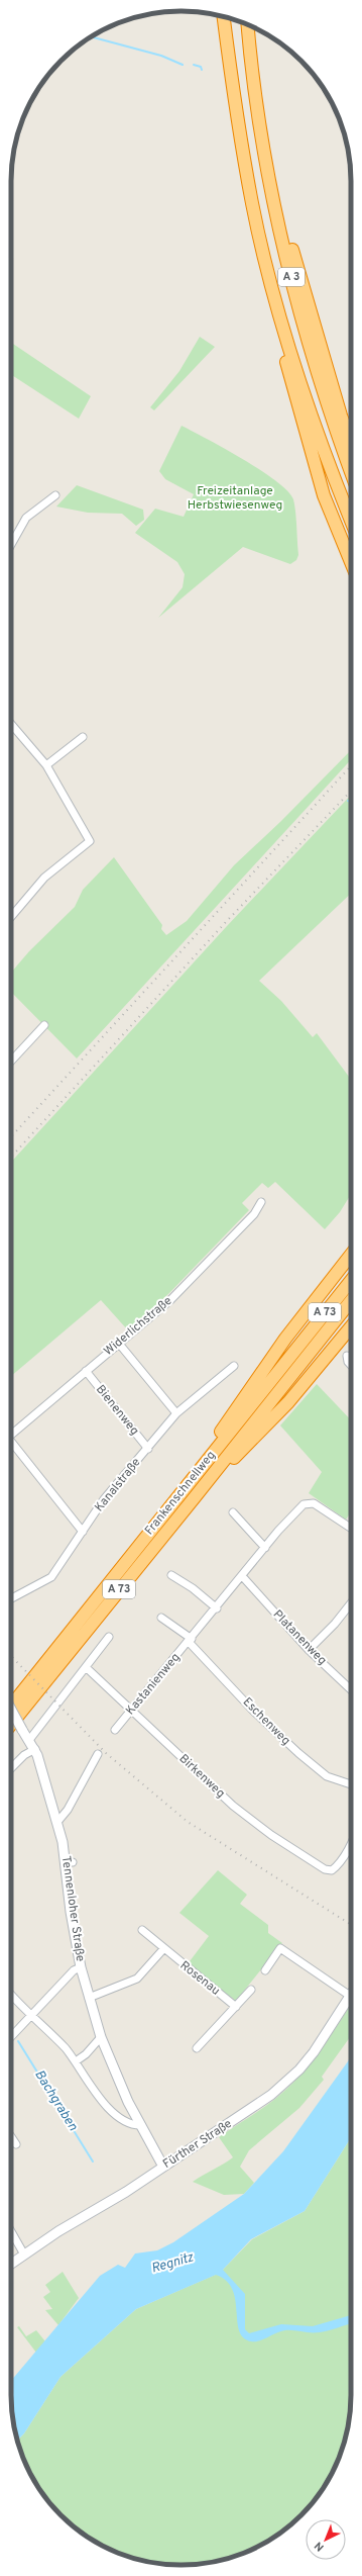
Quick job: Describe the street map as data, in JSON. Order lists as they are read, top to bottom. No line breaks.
{"streets":{"highway":["A 3","A 73","Frankenschnellweg"],"street":["Widerlichstraße","Bienenweg","Kanalstraße","Platanenweg","Kastanienweg","Eschenweg","Birkenweg","Tennenloher Straße","Rosenau","Fürther Straße"]},"crossings":[["Widerlichstraße","Bienenweg"],["Bienenweg","Kanalstraße"],["Platanenweg","Kastanienweg"],["Kastanienweg","Eschenweg"],["Kastanienweg","Birkenweg"],["Tennenloher Straße","Fürther Straße"]],"water":["Bachgraben","Regnitz"],"parks":["Freizeitanlage Herbstwiesenweg"],"north":"bottom left"}
